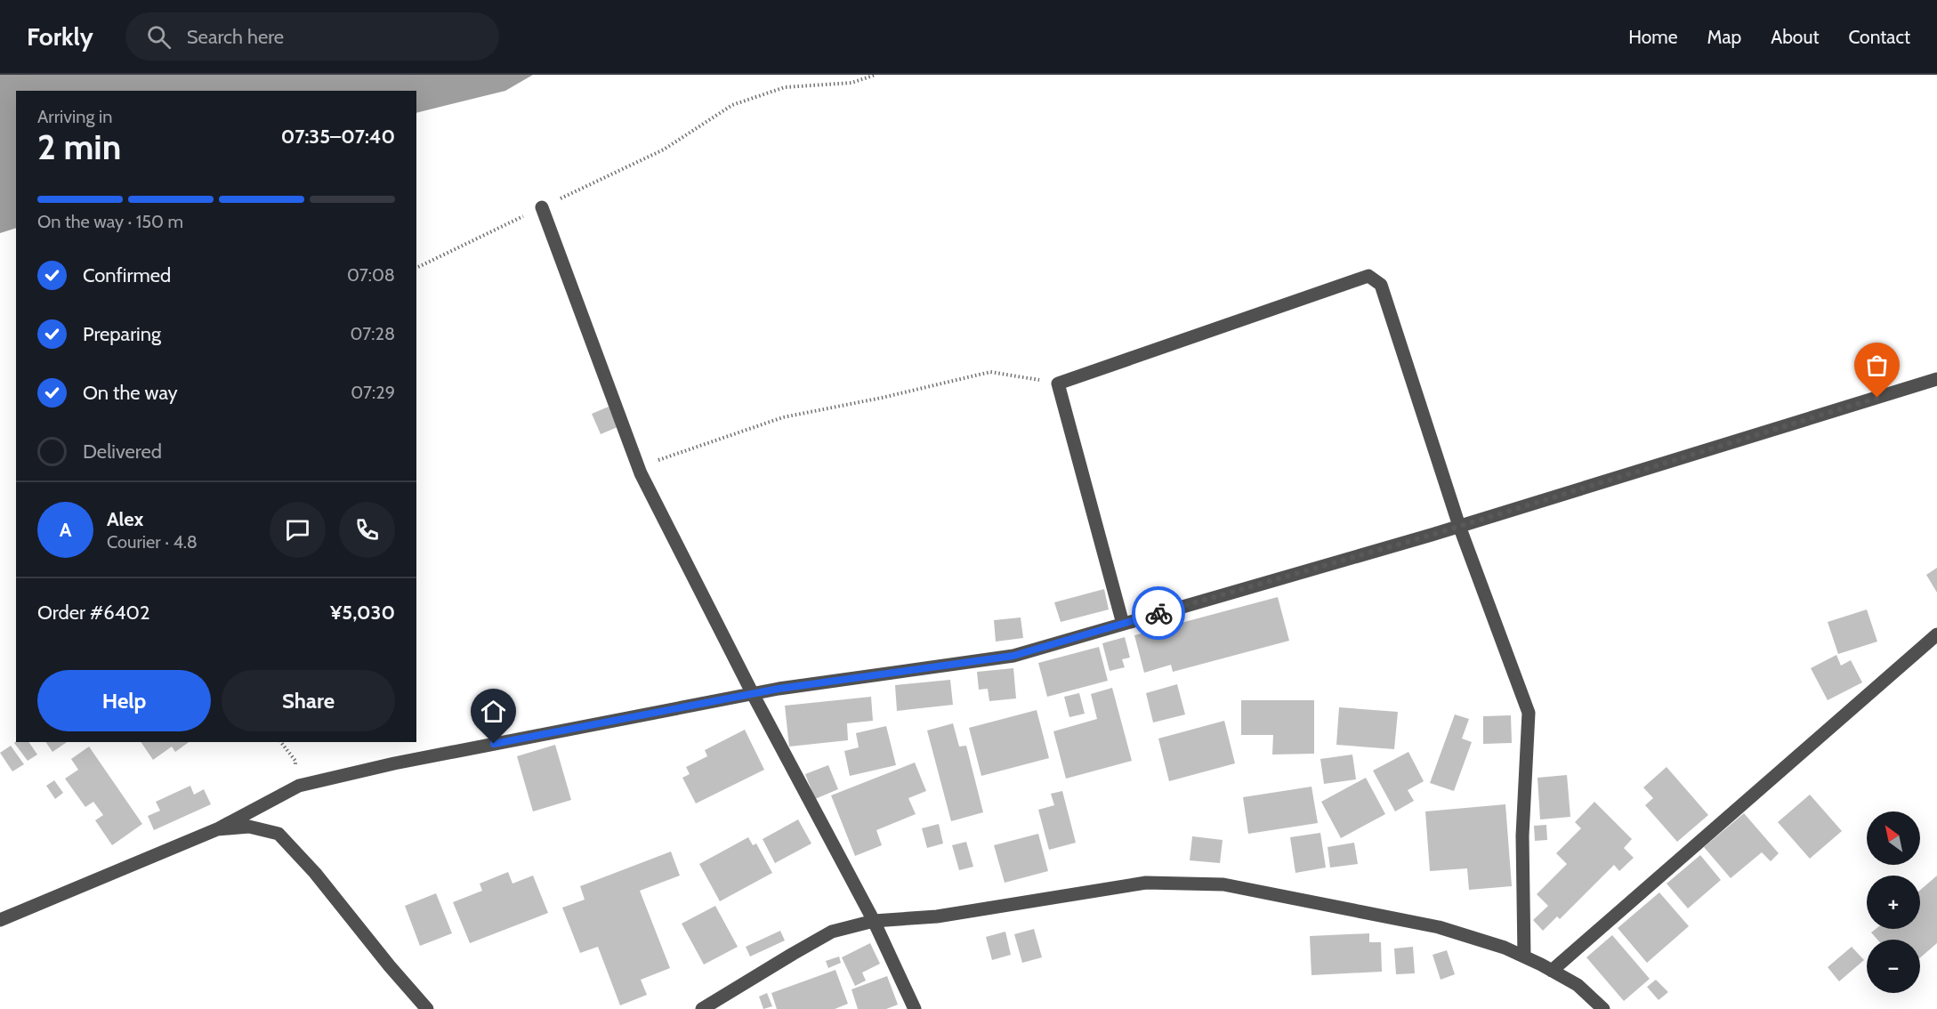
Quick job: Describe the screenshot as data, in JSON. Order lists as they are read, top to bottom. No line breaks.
{"north":"top left","page":{"header":"Forkly","search":"Search here","nav":["Home","Map","About","Contact"],"heading":["2 min","Arriving in","07:35–07:40"],"panel":["Alex","Courier · 4.8","Order #6402","¥5,030"],"bar":"On the way · 150 m","list":[["Confirmed","07:08"],["Preparing","07:28"],["On the way","07:29"],"Delivered"],"round":"A","buttons":["Help","Share"],"map_buttons":["+","−"]}}
